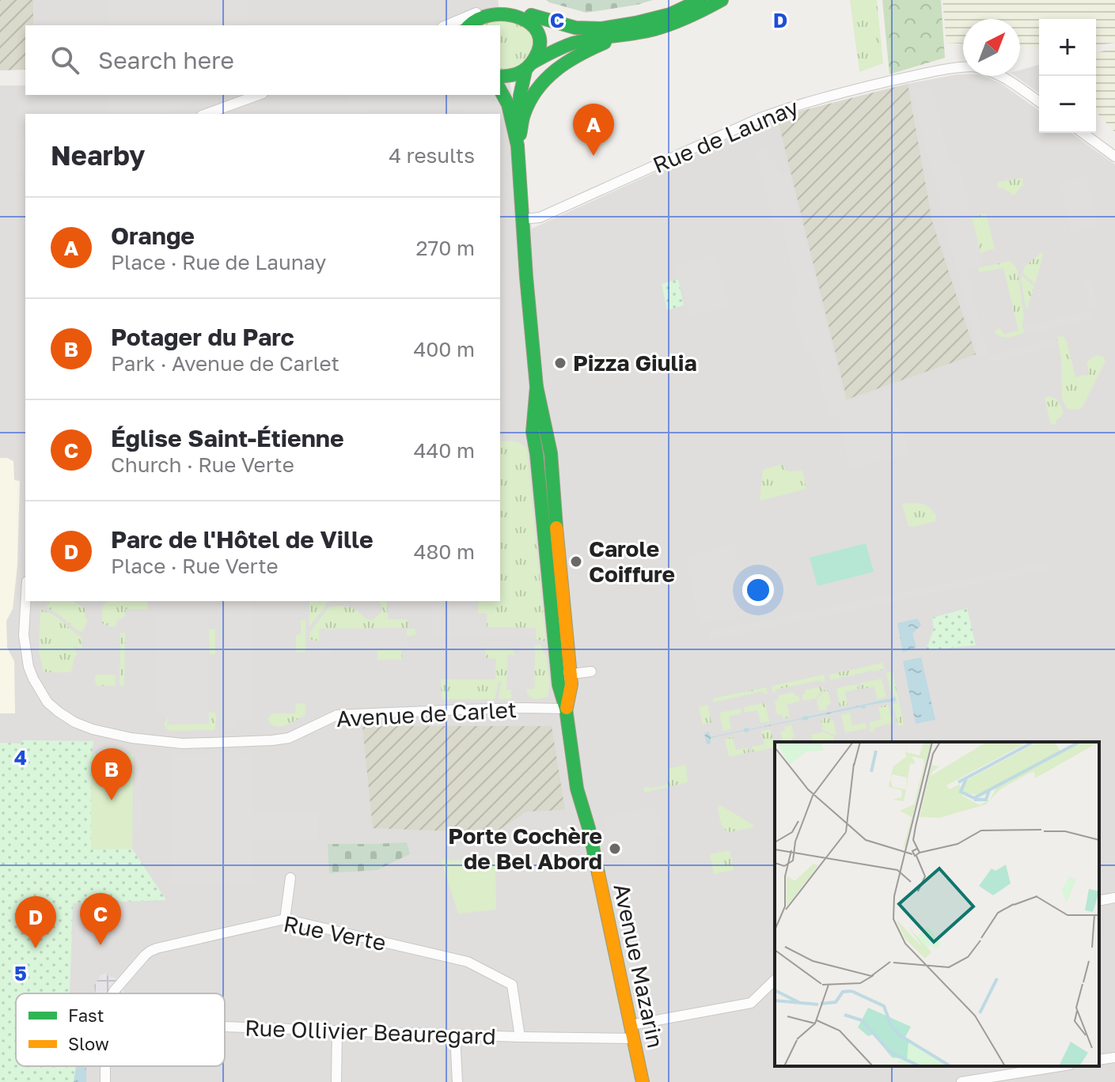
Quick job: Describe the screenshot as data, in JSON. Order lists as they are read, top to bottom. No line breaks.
{"streets":{"street":["Rue de Launay","Avenue de Carlet","Rue Verte","Avenue Mazarin","Rue Ollivier Beauregard"]},"crossings":[["Rue de Launay","Avenue Mazarin"],["Avenue de Carlet","Avenue Mazarin"],["Rue Verte","Rue Ollivier Beauregard"],["Avenue Mazarin","Rue Ollivier Beauregard"]],"places":["Pizza Giulia","Carole Coiffure","Porte Cochère de Bel Abord"],"legend":["Fast","Slow"],"north":"top right","page":{"map_buttons":["+","−"],"search":"Search here","pins":["A","B","C","D"],"heading":["Nearby","4 results"],"list":[{"mark":"A","name":"Orange","note":"Place · Rue de Launay","value":"270 m"},{"mark":"B","name":"Potager du Parc","note":"Park · Avenue de Carlet","value":"400 m"},{"mark":"C","name":"Église Saint-Étienne","note":"Church · Rue Verte","value":"440 m"},{"mark":"D","name":"Parc de l'Hôtel de Ville","note":"Place · Rue Verte","value":"480 m"}]},"grid":{"columns":["C","D"],"rows":["4","5"]}}
